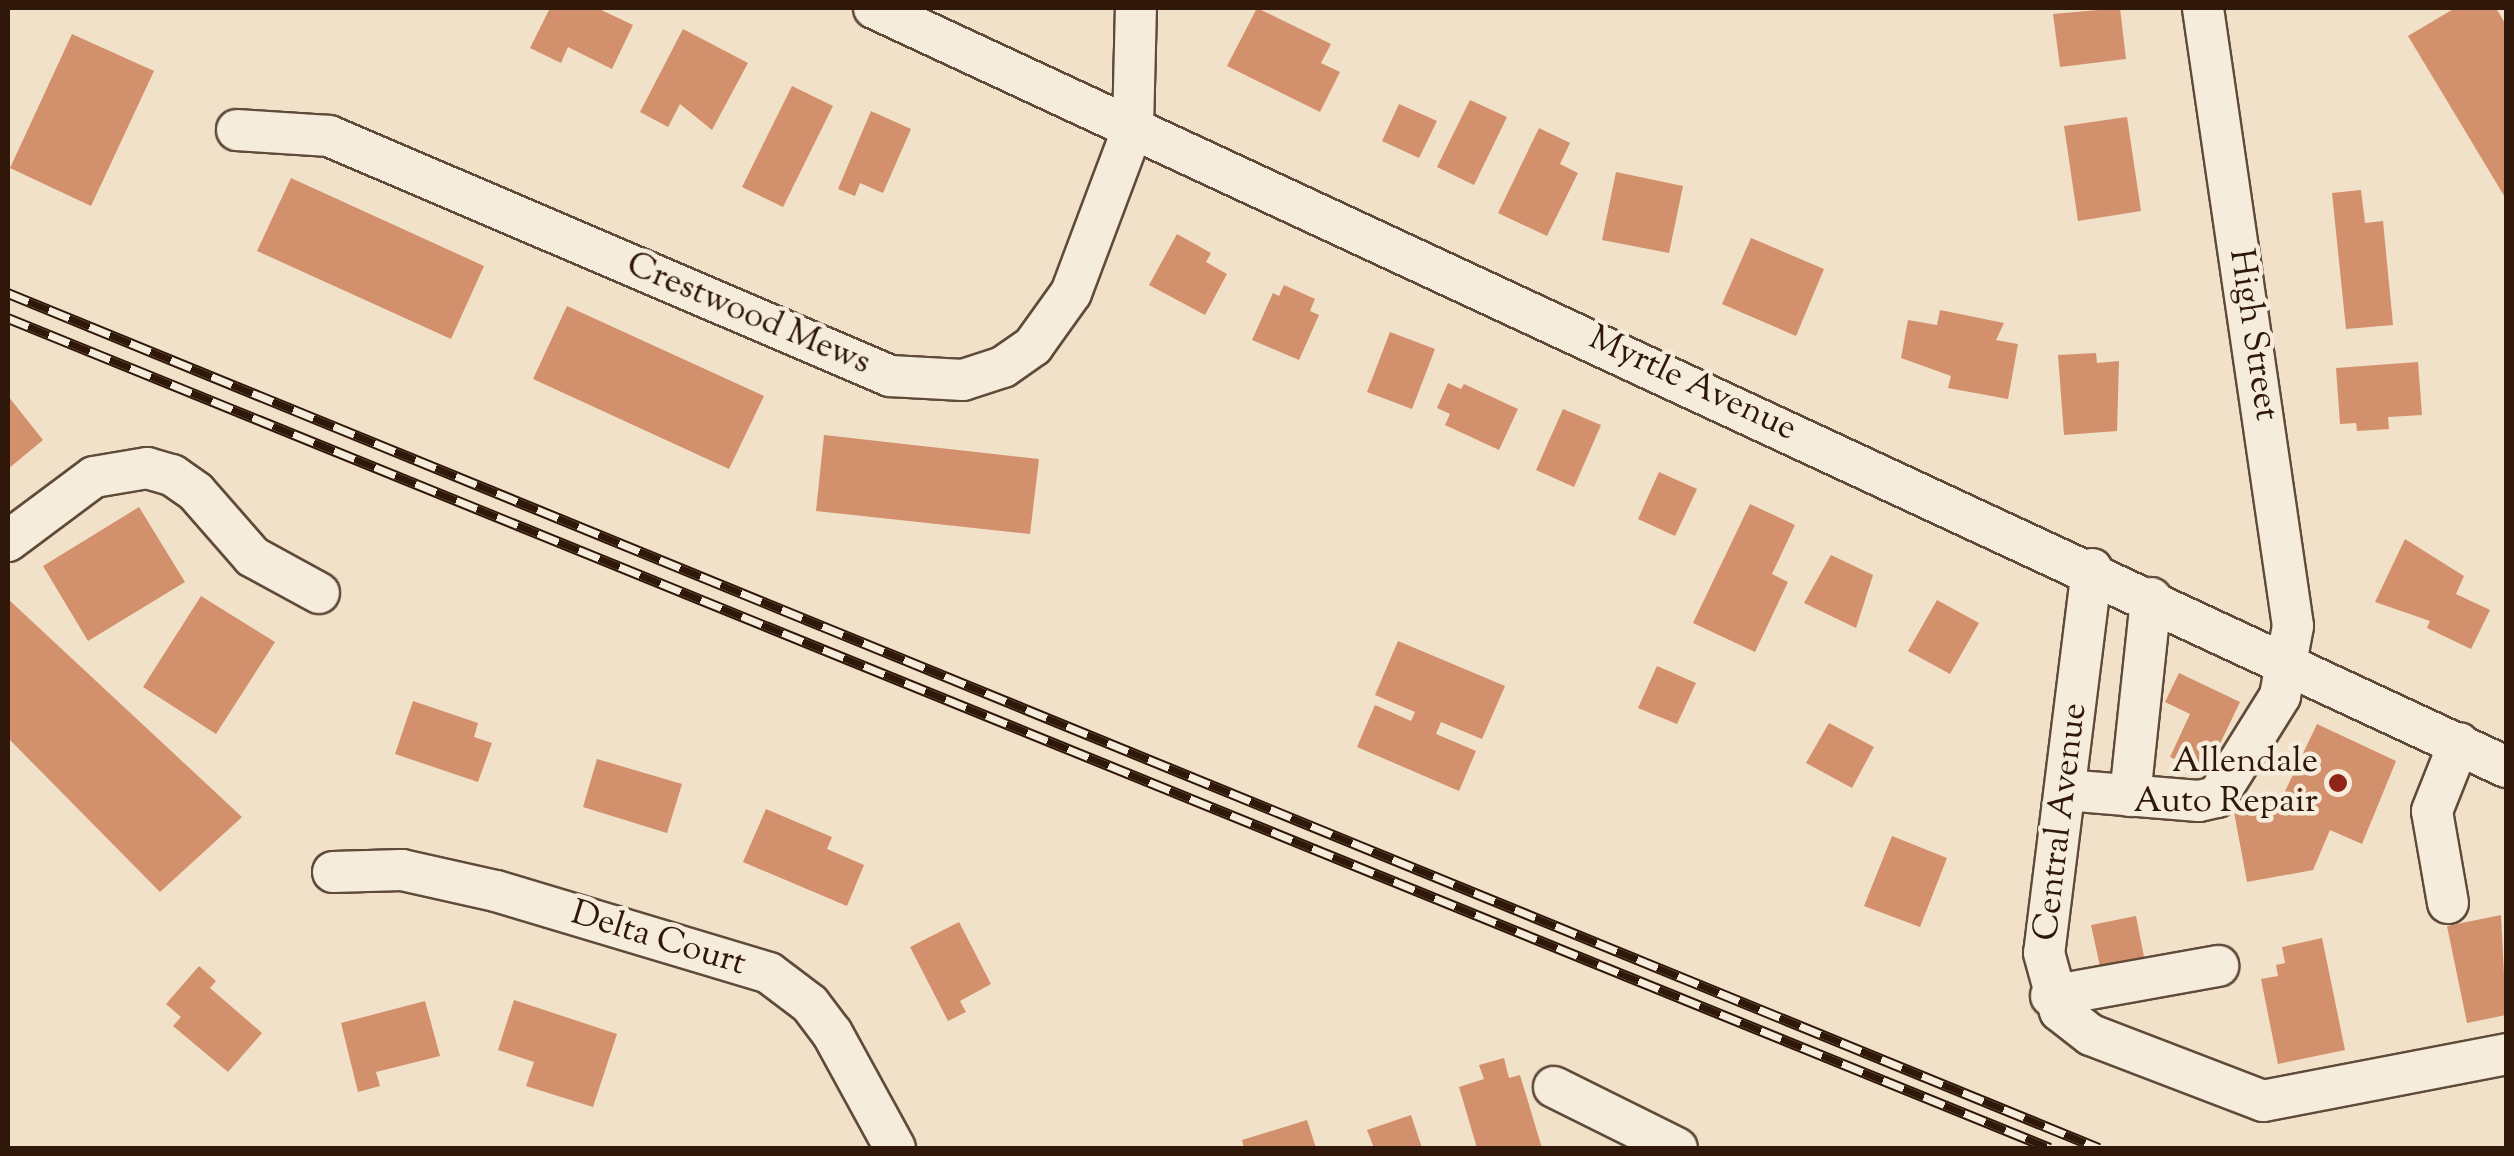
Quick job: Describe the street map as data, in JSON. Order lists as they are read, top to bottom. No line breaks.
{"streets":{"street":["Crestwood Mews","High Street","Myrtle Avenue","Central Avenue","Delta Court"]},"crossings":[["Crestwood Mews","Myrtle Avenue"],["High Street","Myrtle Avenue"],["Myrtle Avenue","Central Avenue"]],"places":["Allendale Auto Repair"]}
